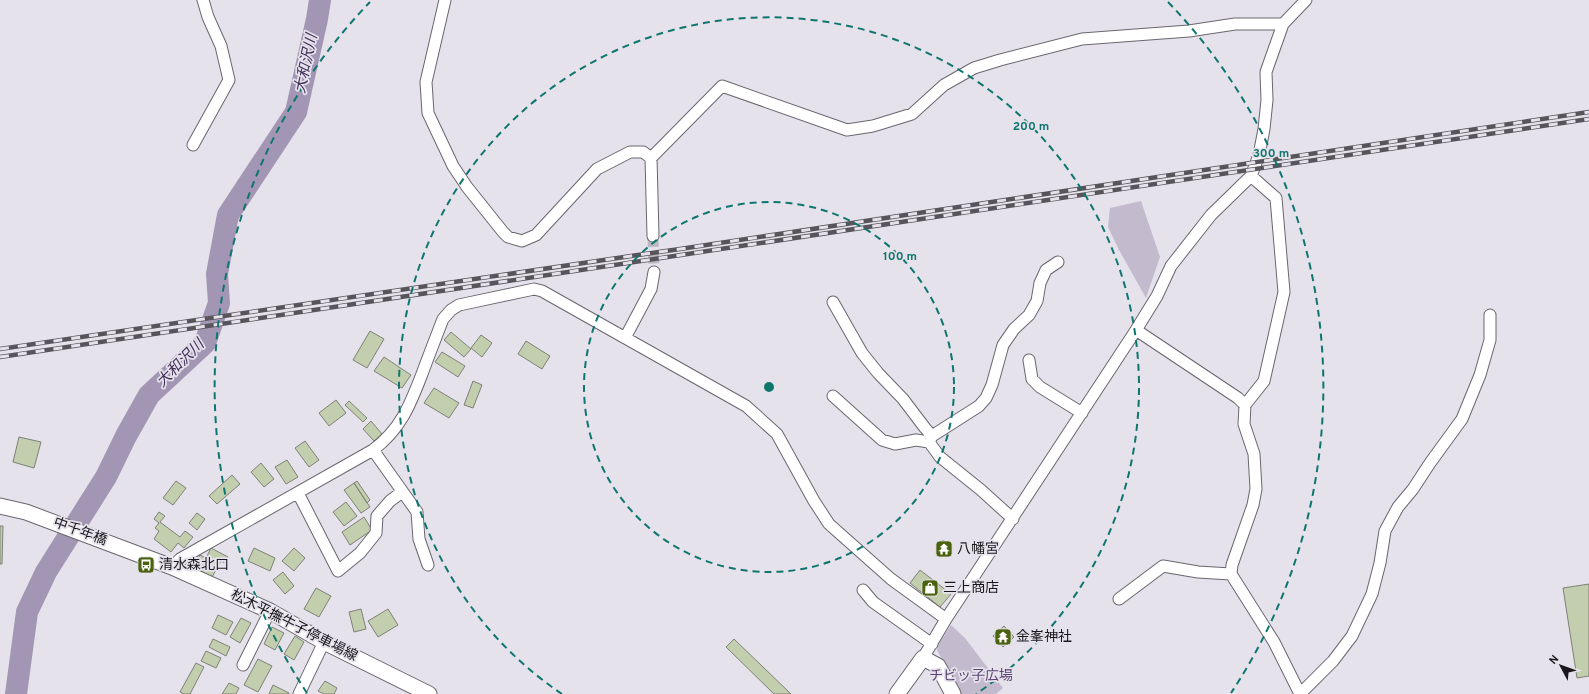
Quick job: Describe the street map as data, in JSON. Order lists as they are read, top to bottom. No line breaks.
{"streets":{"main road":["中千年橋","松木平撫牛子停車場線"]},"crossings":[["中千年橋","松木平撫牛子停車場線"]],"water":["大和沢川"],"parks":["チビッ子広場"],"places":{"temple":["八幡宮","金峯神社"],"bus stop":["清水森北口"],"shop":["三上商店"]},"north":"top left","rings":["200 m","300 m","100 m"]}
